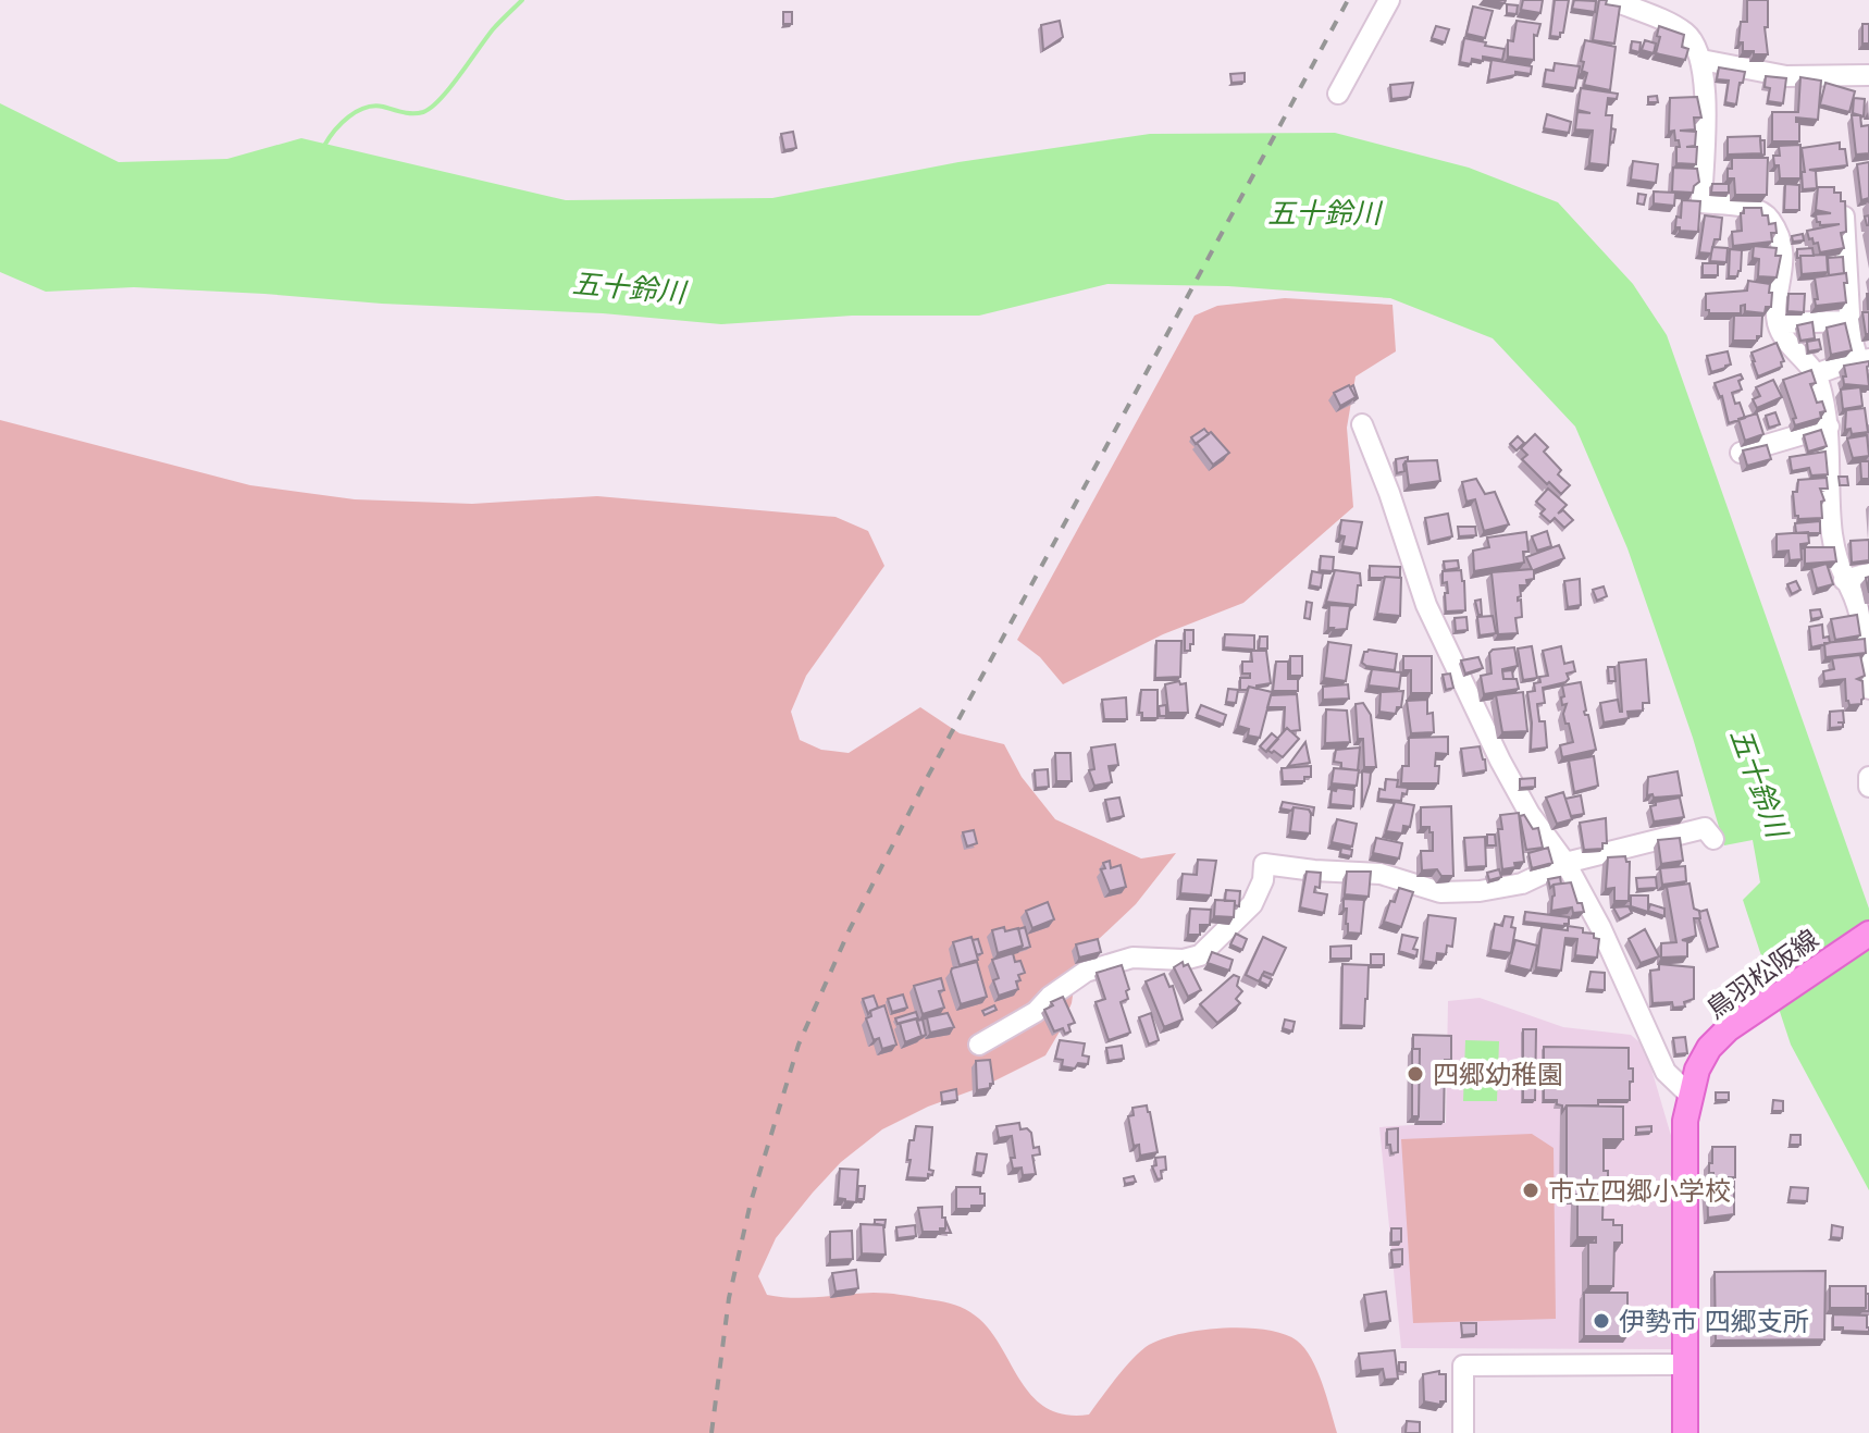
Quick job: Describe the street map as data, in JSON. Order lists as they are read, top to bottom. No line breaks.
{"streets":{"main road":["鳥羽松阪線"]},"water":["五十鈴川"],"places":["四郷幼稚園","市立四郷小学校","伊勢市 四郷支所"]}
